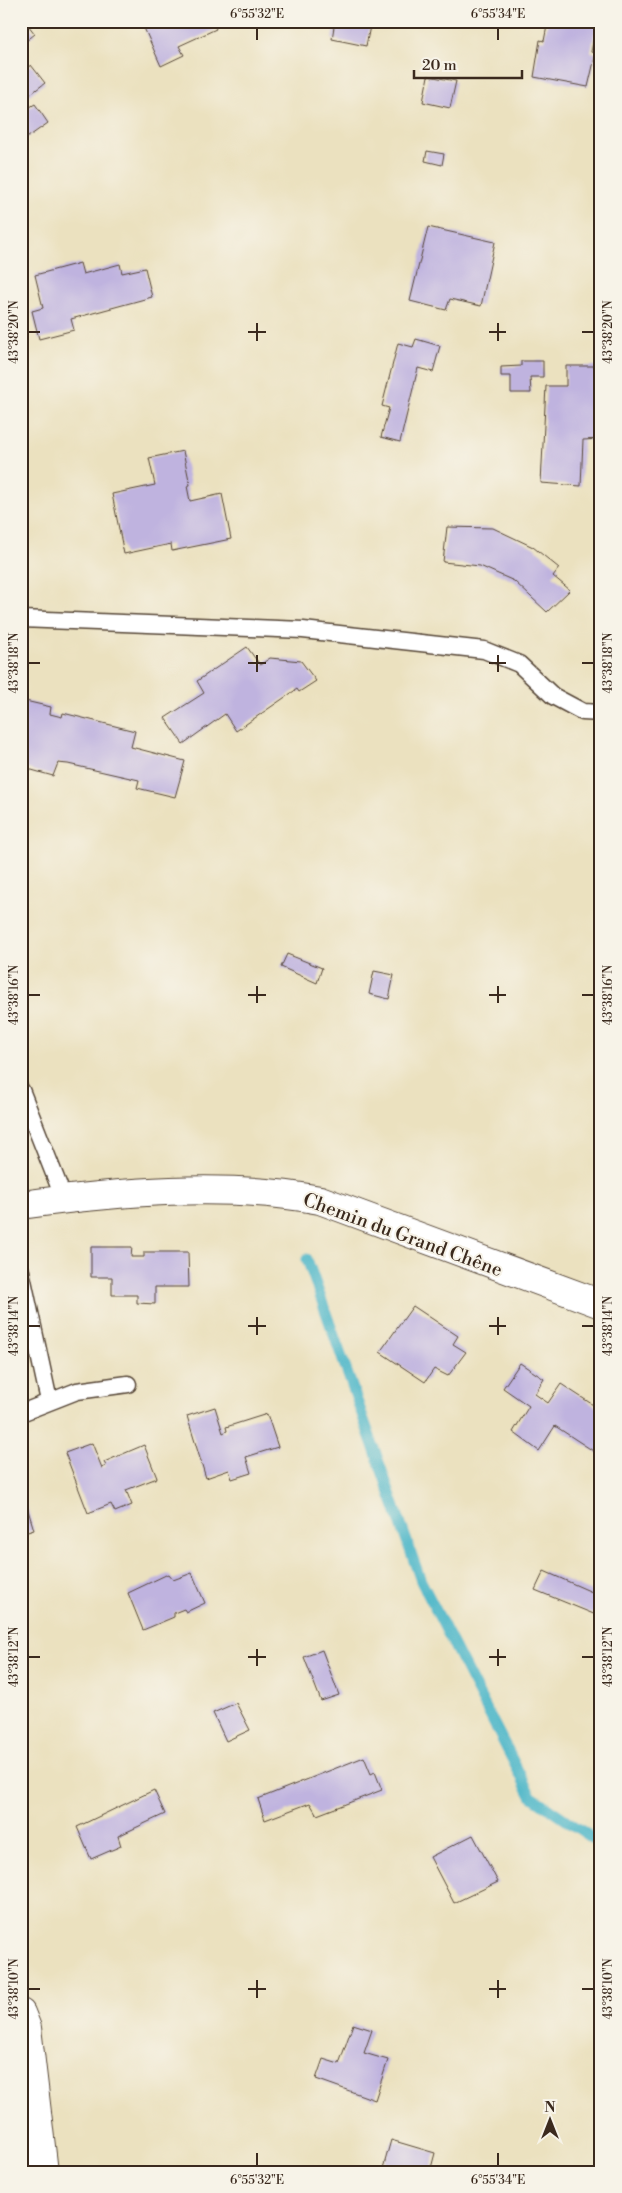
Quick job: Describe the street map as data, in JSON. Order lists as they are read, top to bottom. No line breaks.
{"streets":{"main road":["Chemin du Grand Chêne"]},"scale_bar":"20 m","north":"top","coordinates":["6°55'32\"E","6°55'34\"E","43°38'20\"N","43°38'18\"N","43°38'16\"N","43°38'14\"N","43°38'12\"N","43°38'10\"N"]}
